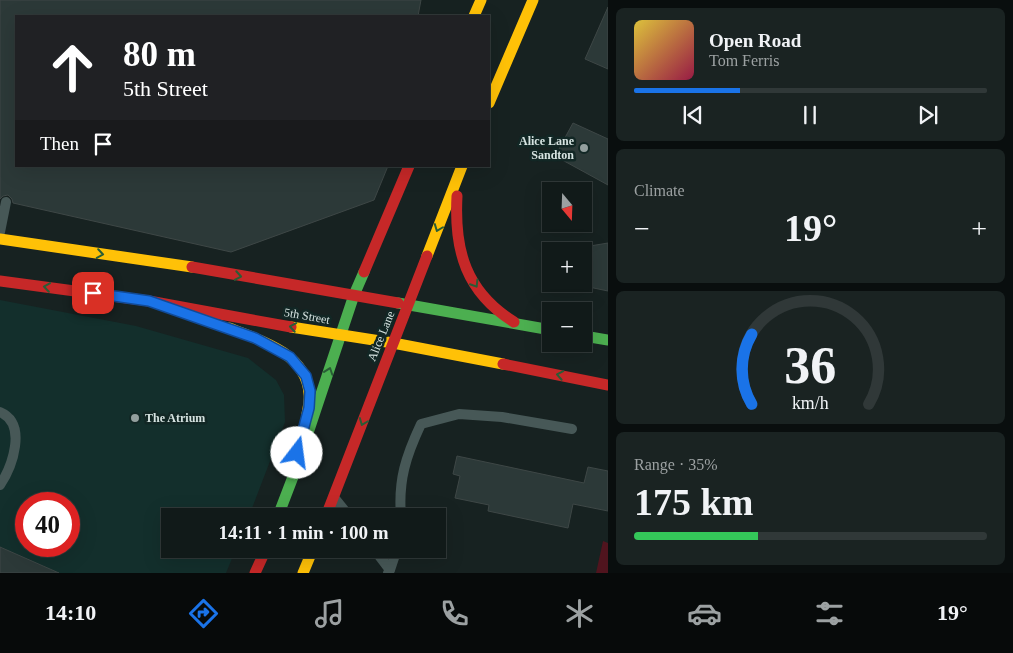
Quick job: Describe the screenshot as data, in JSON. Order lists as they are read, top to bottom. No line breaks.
{"streets":{"street":["5th Street","Alice Lane"]},"crossings":[["5th Street","Alice Lane"]],"places":["Alice Lane Sandton","The Atrium"],"north":"bottom","page":{"turn":["80 m","5th Street"],"song":["Open Road","Tom Ferris"],"then":"Then","tile":["Climate",["Range · 35%","175 km"]],"map_buttons":["+","−"],"heat":["−","19°","+"],"limit":"40","trip":"14:11 · 1 min · 100 m","tabs":["14:10","19°"],"gauge":["36","km/h"]}}
